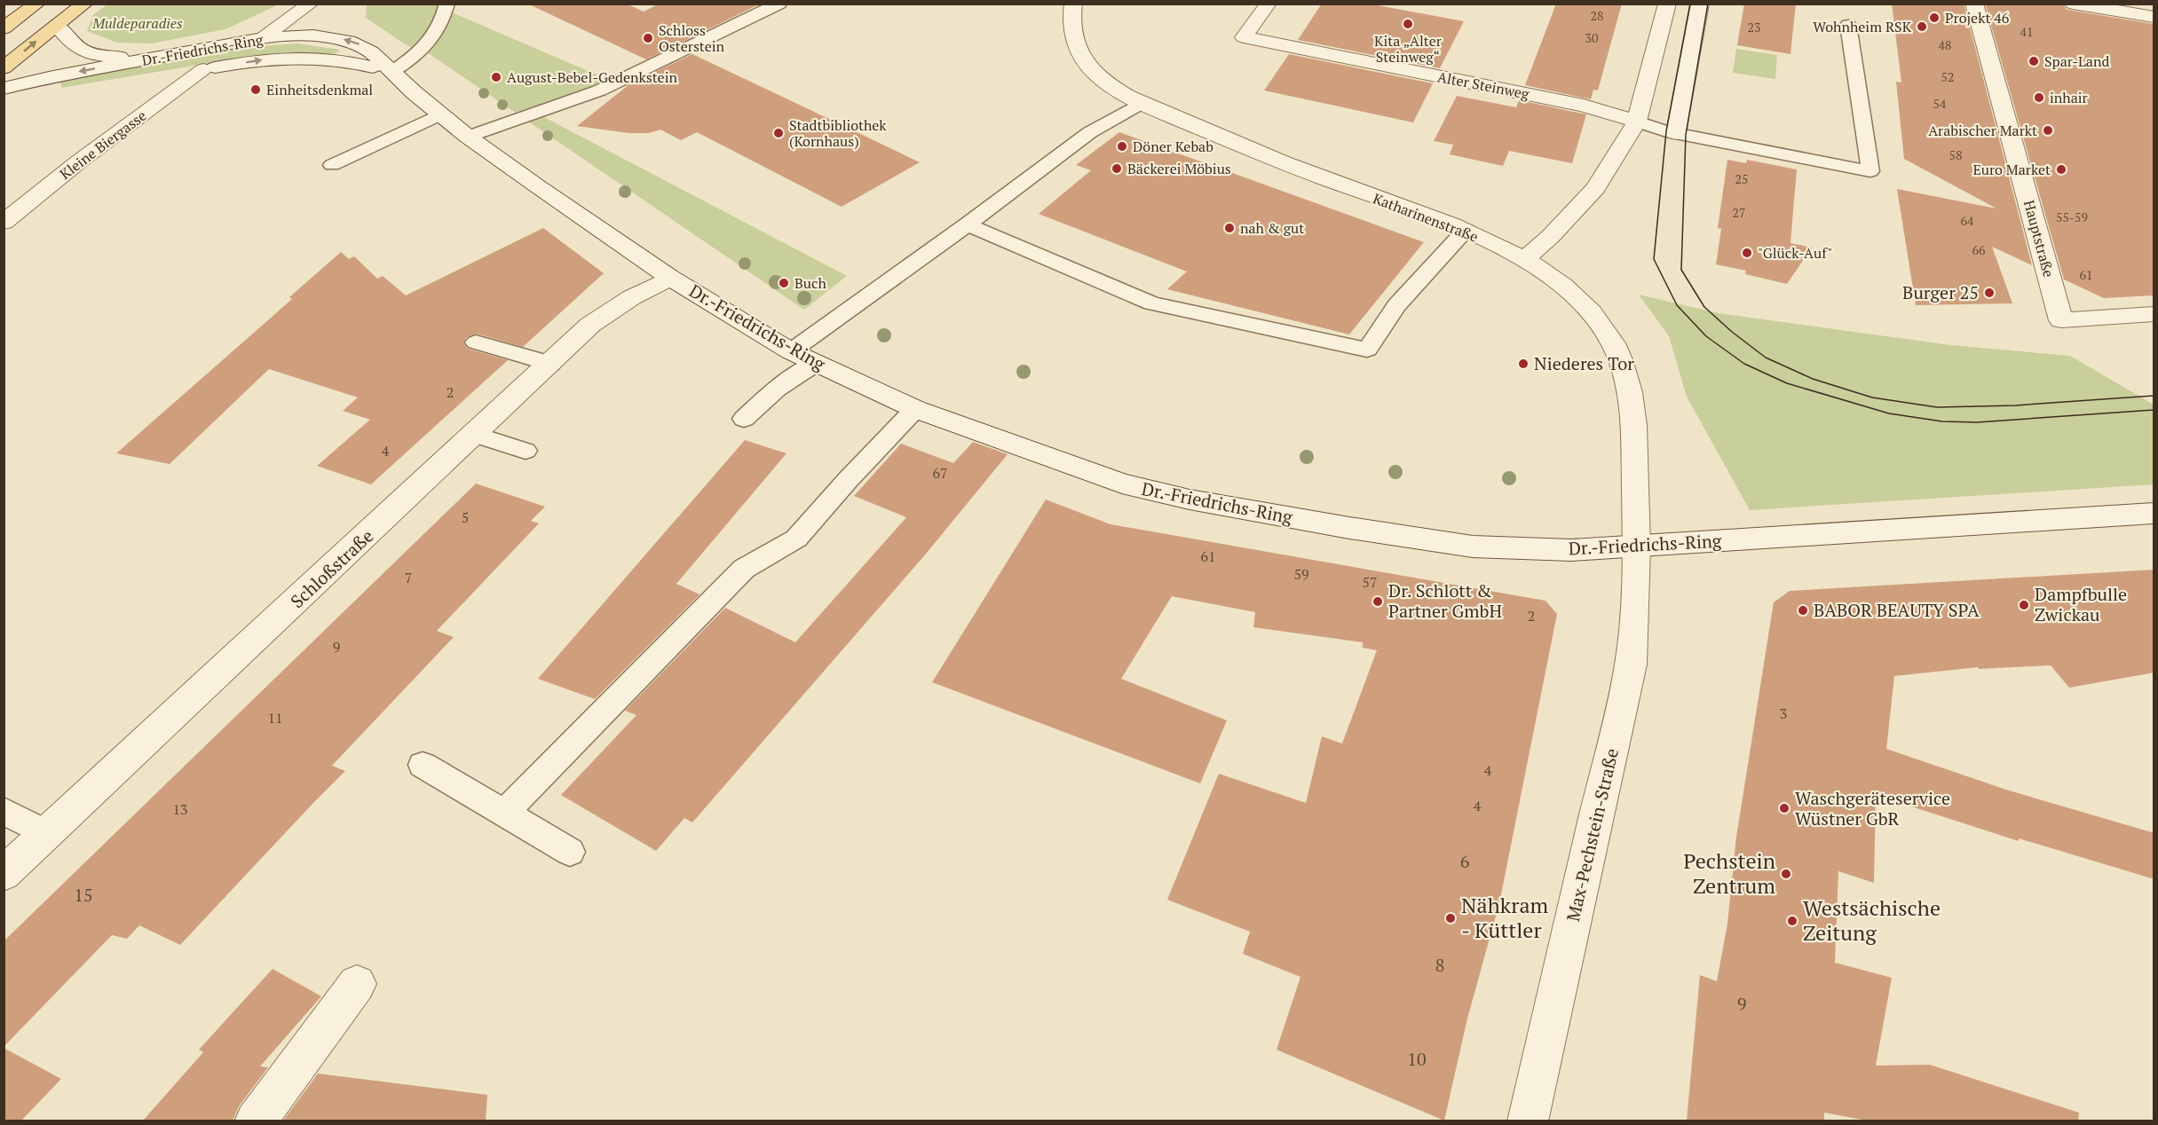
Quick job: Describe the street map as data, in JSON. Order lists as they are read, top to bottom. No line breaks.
{"streets":{"street":["Dr.-Friedrichs-Ring","Alter Steinweg","Kleine Biergasse","Katharinenstraße","Hauptstraße","Schloßstraße","Max-Pechstein-Straße"]},"crossings":[["Dr.-Friedrichs-Ring","Kleine Biergasse"],["Dr.-Friedrichs-Ring","Katharinenstraße"],["Dr.-Friedrichs-Ring","Schloßstraße"],["Dr.-Friedrichs-Ring","Max-Pechstein-Straße"],["Katharinenstraße","Max-Pechstein-Straße"]],"parks":["Muldeparadies"],"places":["Projekt 46","Kita „Alter Steinweg“","Wohnheim RSK","Schloss Osterstein","Spar-Land","August-Bebel-Gedenkstein","Einheitsdenkmal","inhair","Arabischer Markt","Stadtbibliothek (Kornhaus)","Döner Kebab","Bäckerei Möbius","Euro Market","nah & gut","\"Glück-Auf\"","Buch","Burger 25","Niederes Tor","Dr. Schlott & Partner GmbH","Dampfbulle Zwickau","BABOR BEAUTY SPA","Waschgeräteservice Wüstner GbR","Pechstein Zentrum","Nähkram - Küttler","Westsächische Zeitung"],"house_numbers":["28","23","41","30","48","52","54","58","25","27","55-59","64","66","61","2","4","67","5","61","59","7","57","2","9","3","11","4","4","13","6","15","8","9","10"]}
